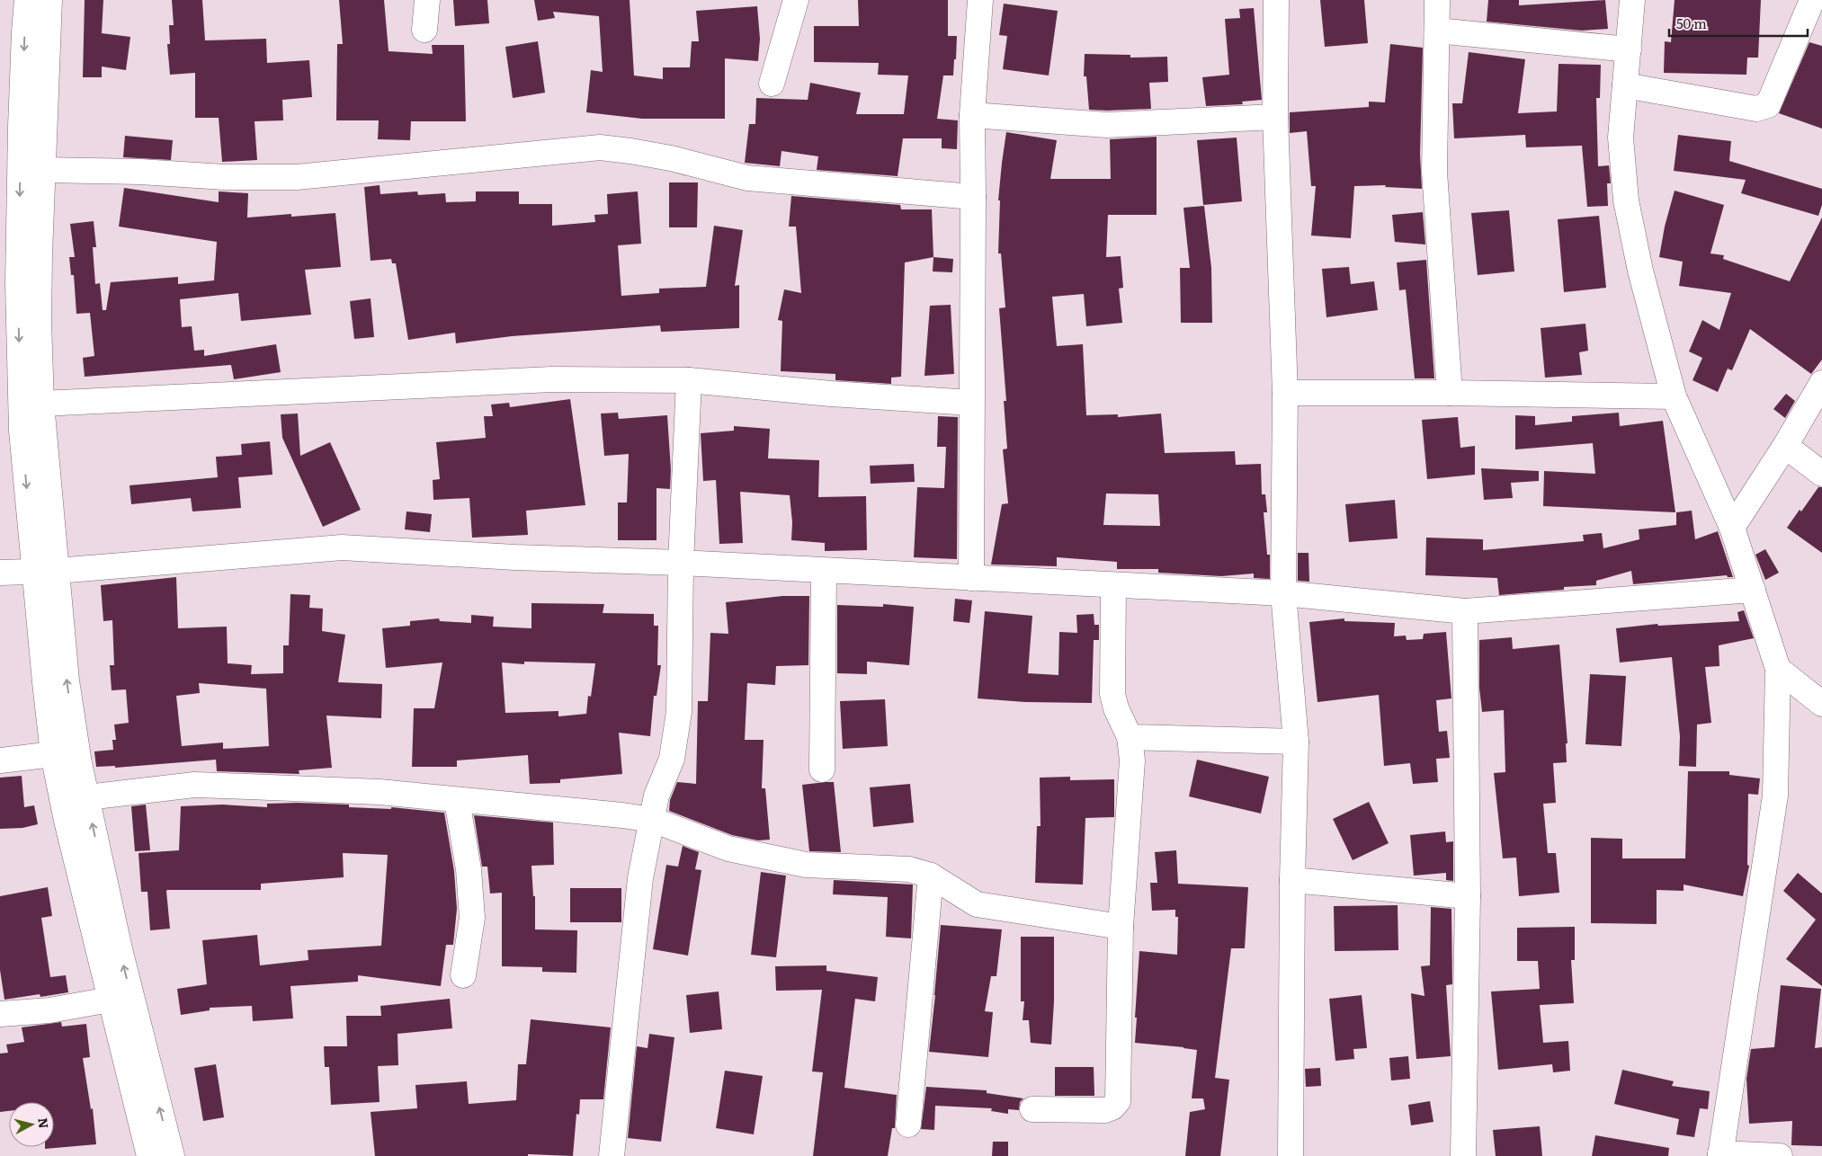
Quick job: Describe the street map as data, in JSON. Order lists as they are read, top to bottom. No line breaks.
{"scale_bar":"50 m","north":"right"}
